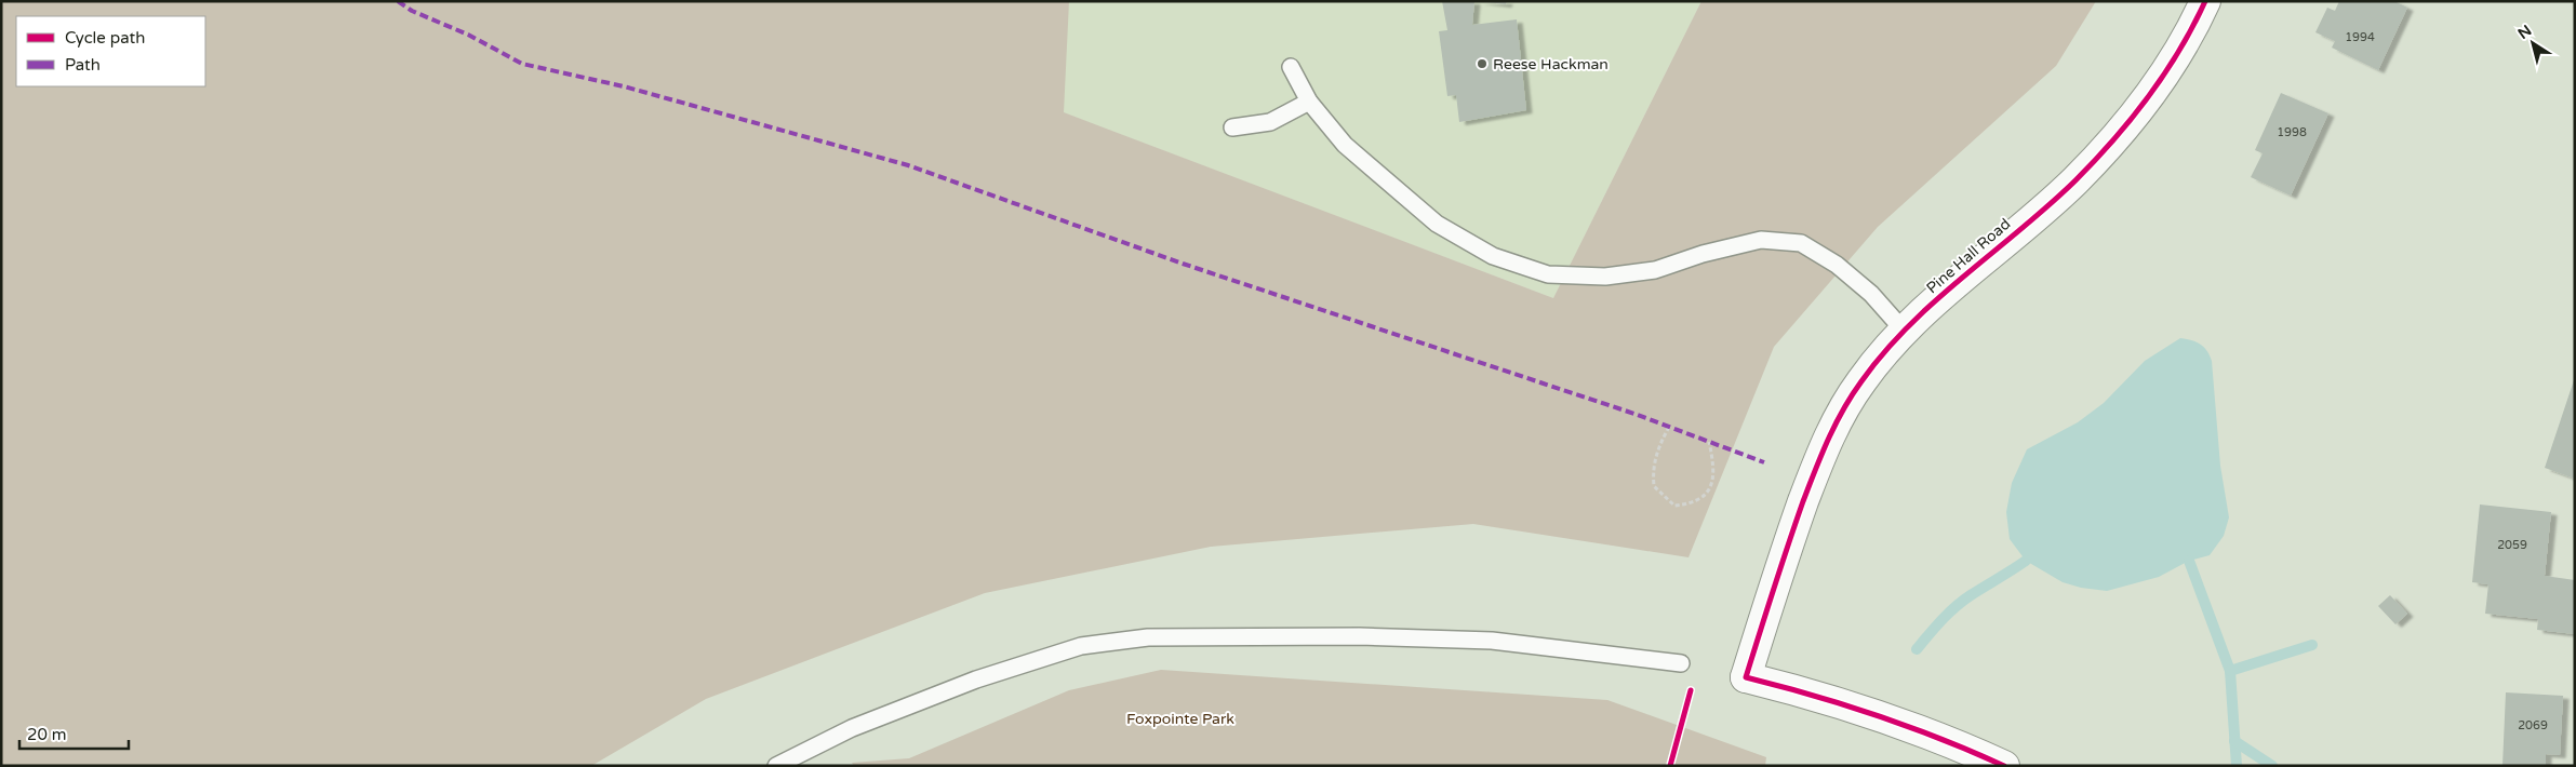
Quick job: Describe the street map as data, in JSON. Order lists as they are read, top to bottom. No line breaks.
{"streets":{"street":["Pine Hall Road"]},"parks":["Foxpointe Park"],"places":["Reese Hackman"],"house_numbers":["1994","1998","2059","2069"],"legend":["Cycle path","Path"],"scale_bar":"20 m","north":"top left"}
